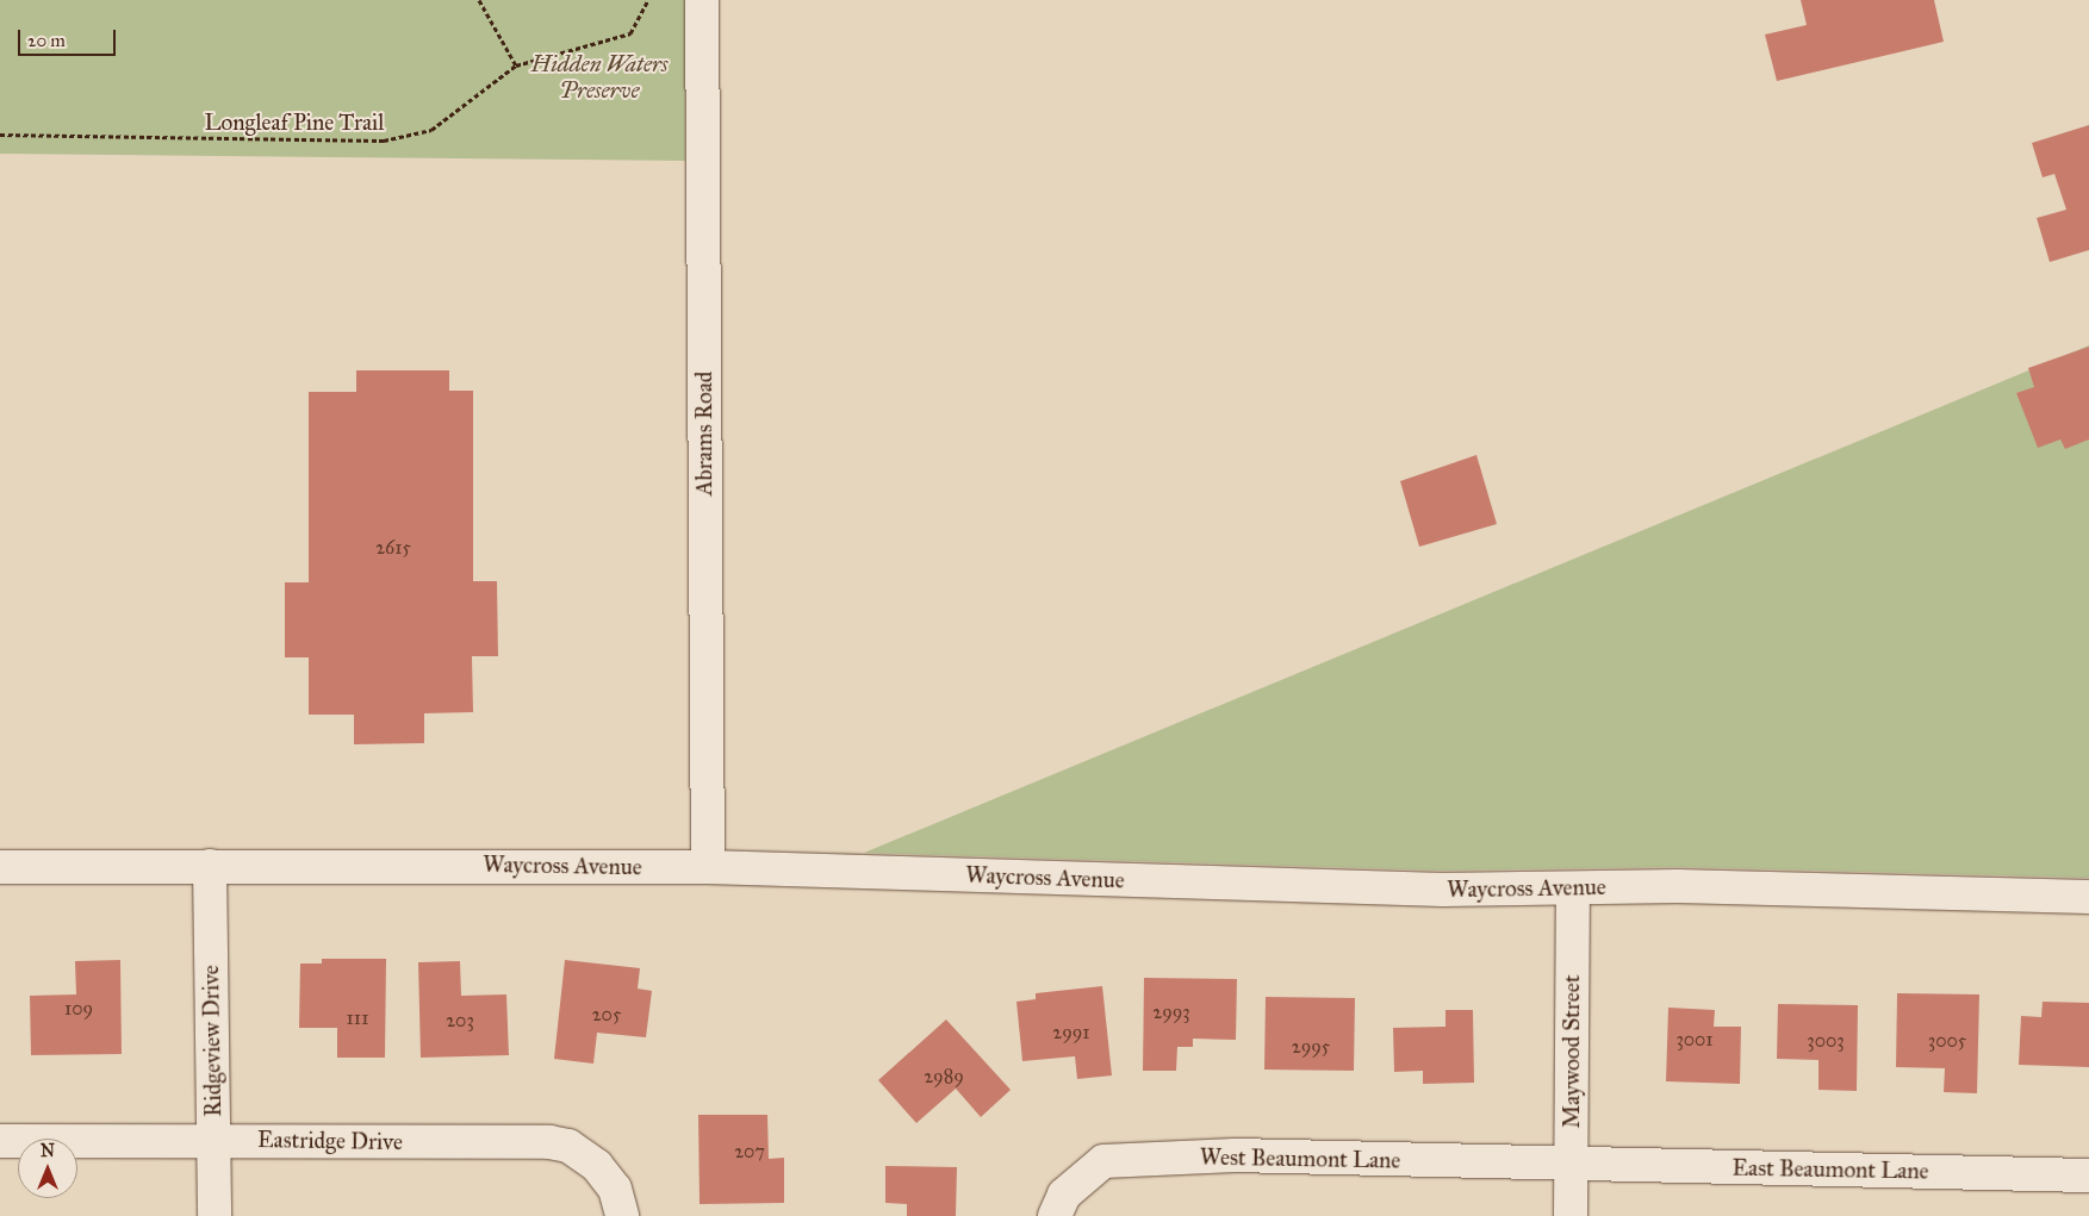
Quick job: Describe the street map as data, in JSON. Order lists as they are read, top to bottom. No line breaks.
{"streets":{"street":["Abrams Road","Waycross Avenue","Ridgeview Drive","Maywood Street","Eastridge Drive","West Beaumont Lane","East Beaumont Lane"],"path":["Longleaf Pine Trail"]},"crossings":[["Abrams Road","Waycross Avenue"],["Waycross Avenue","Ridgeview Drive"],["Waycross Avenue","Maywood Street"],["Ridgeview Drive","Eastridge Drive"],["Maywood Street","West Beaumont Lane"],["Maywood Street","East Beaumont Lane"],["West Beaumont Lane","East Beaumont Lane"]],"parks":["Hidden Waters Preserve"],"house_numbers":["2615","109","2993","205","111","203","2991","3001","3003","3005","2995","2989","207"],"scale_bar":"20 m","north":"top"}
